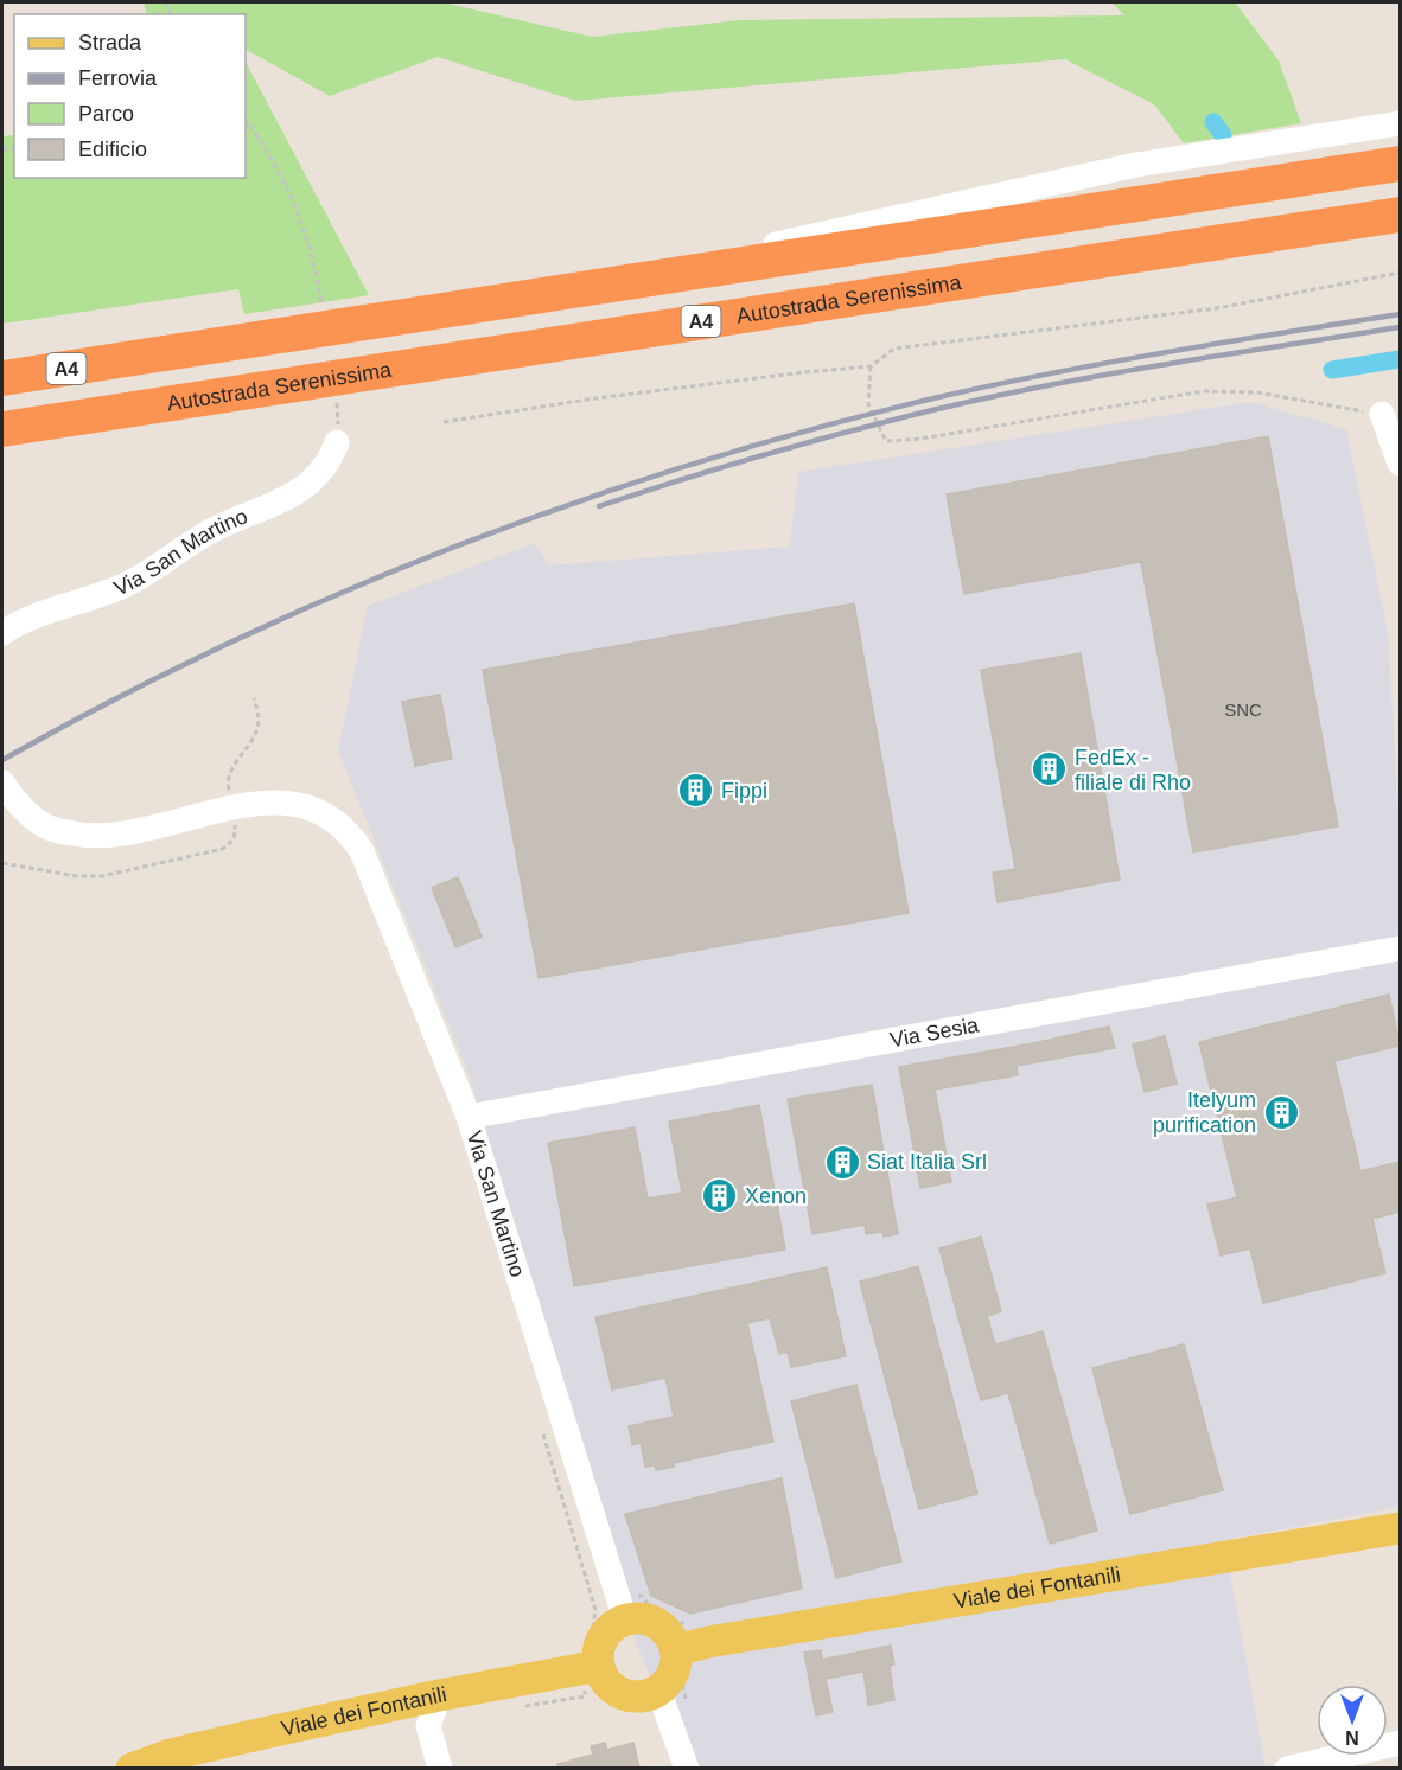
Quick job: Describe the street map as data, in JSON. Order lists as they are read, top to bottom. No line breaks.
{"streets":{"highway":["Autostrada Serenissima","A4"],"main road":["Viale dei Fontanili"],"street":["Via San Martino","Via Sesia"]},"crossings":[["Via San Martino","Via Sesia"]],"places":{"building":["FedEx - filiale di Rho","Fippi","Itelyum purification","Siat Italia Srl","Xenon"]},"house_numbers":["SNC"],"legend":["Strada","Ferrovia","Parco","Edificio"],"north":"bottom"}
